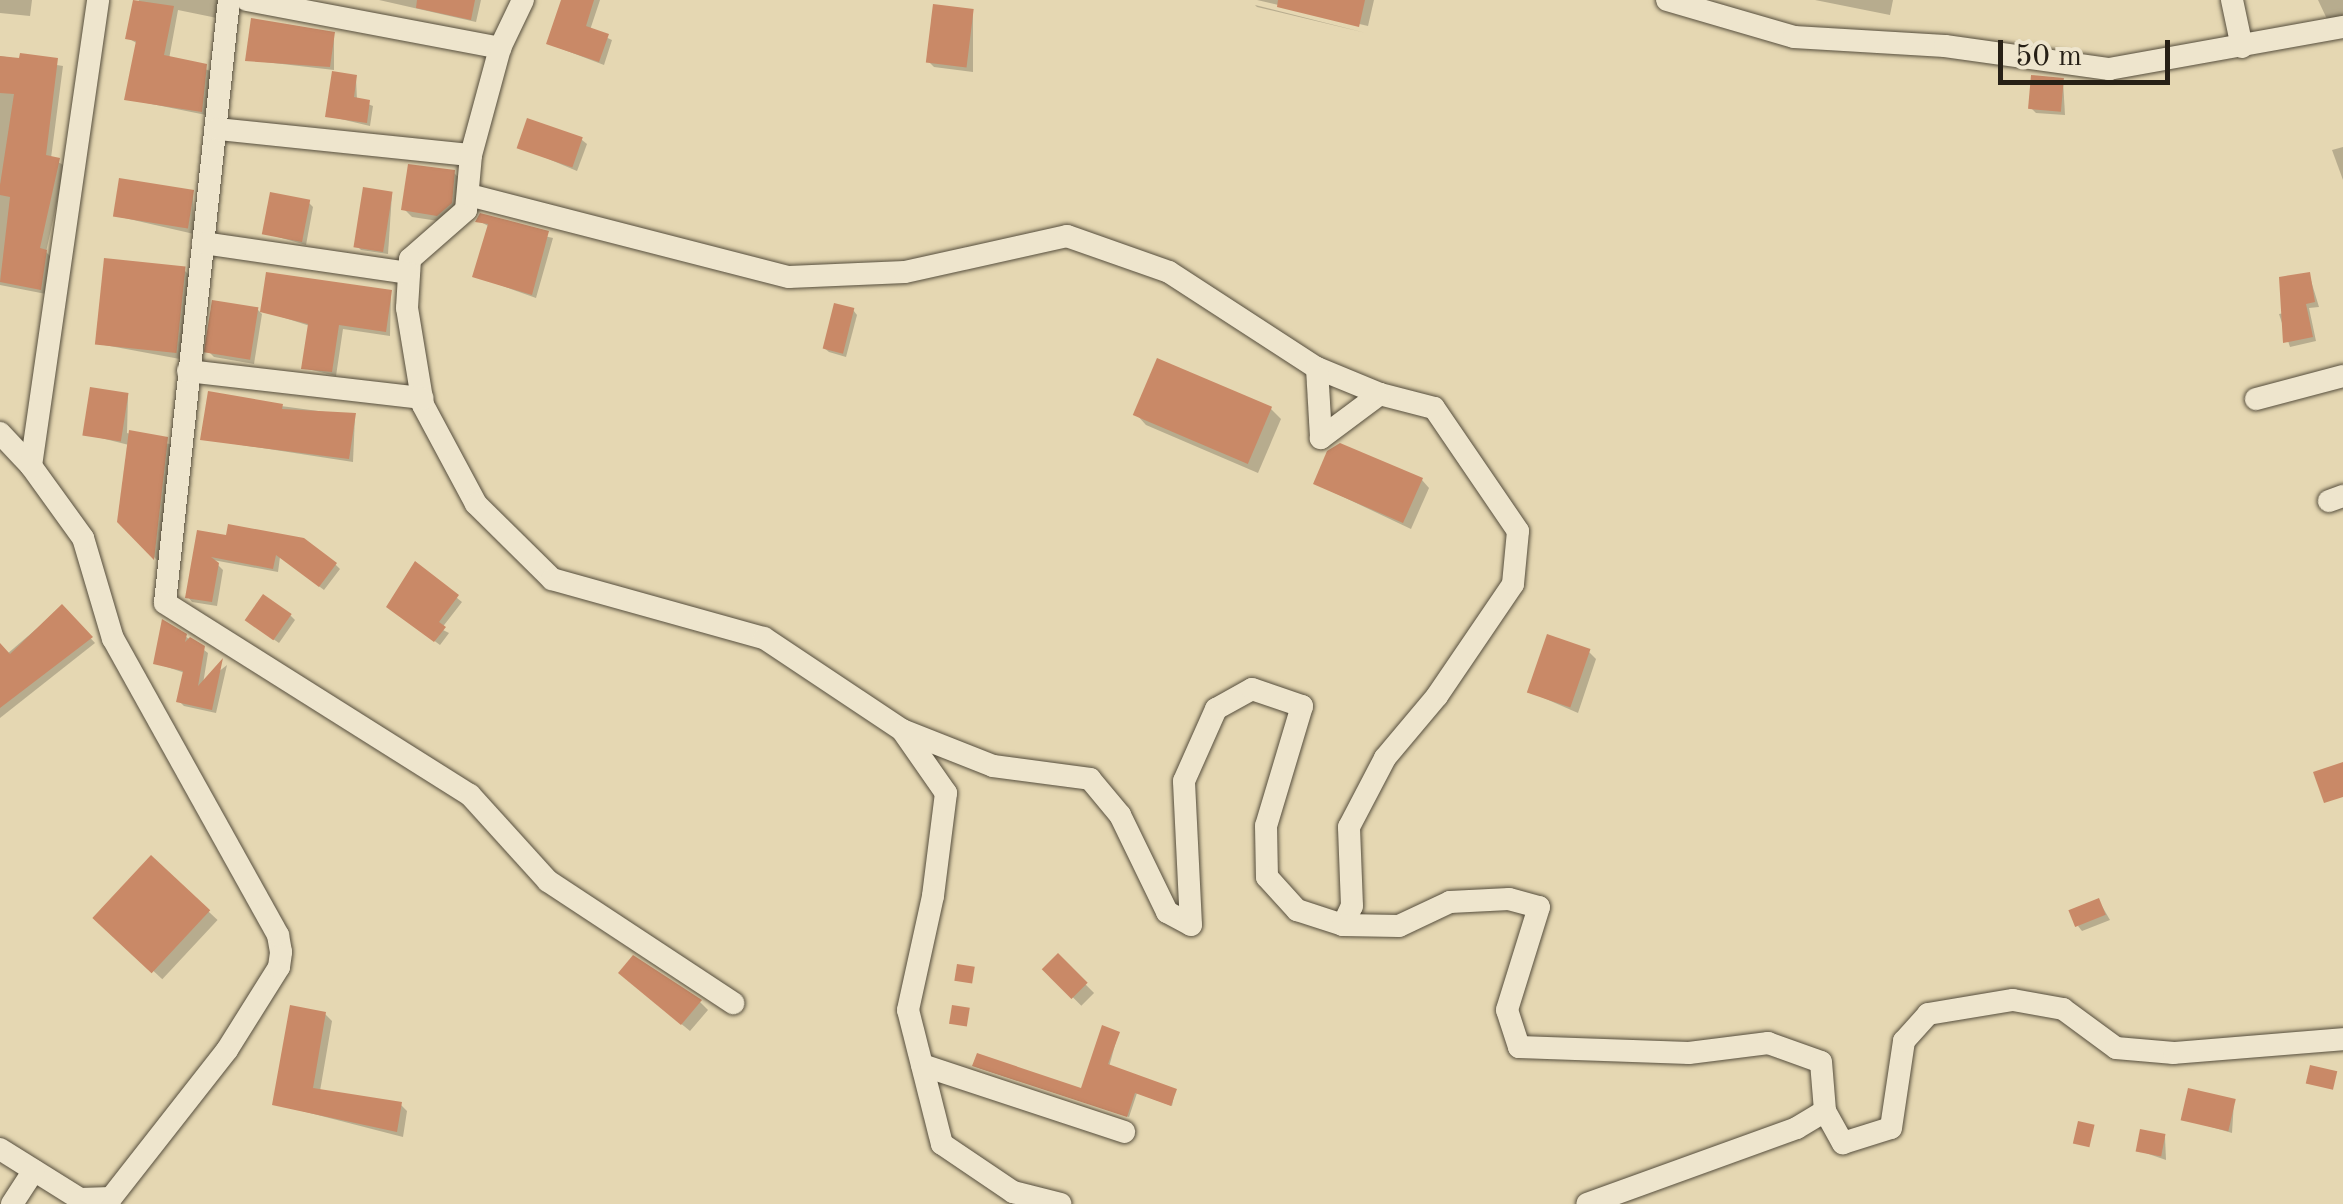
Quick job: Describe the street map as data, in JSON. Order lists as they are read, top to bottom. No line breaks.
{"scale_bar":"50 m"}
